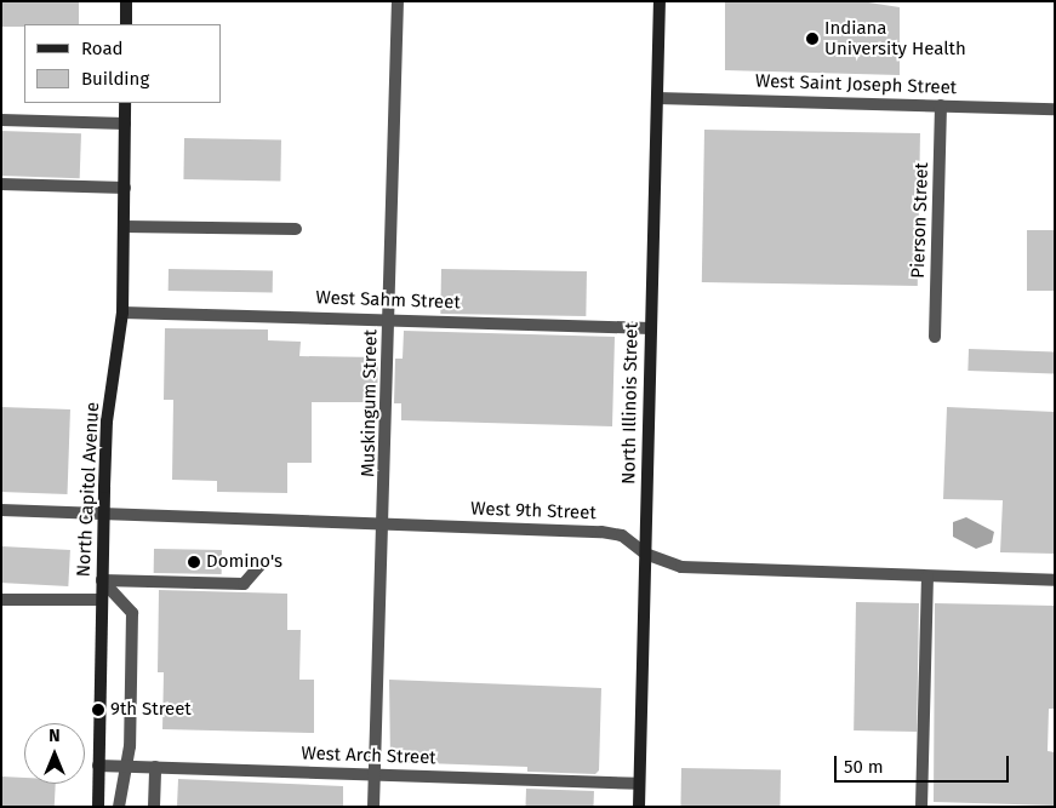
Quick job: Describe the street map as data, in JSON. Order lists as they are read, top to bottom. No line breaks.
{"streets":{"main road":["North Illinois Street","North Capitol Avenue"],"street":["West Saint Joseph Street","Pierson Street","West Sahm Street","Muskingum Street","West 9th Street","West Arch Street"]},"crossings":[["West Saint Joseph Street","Pierson Street"],["West Saint Joseph Street","North Illinois Street"],["West Sahm Street","Muskingum Street"],["West Sahm Street","North Illinois Street"],["West Sahm Street","North Capitol Avenue"],["Muskingum Street","West 9th Street"],["Muskingum Street","West Arch Street"],["North Illinois Street","West 9th Street"],["North Illinois Street","West Arch Street"],["North Capitol Avenue","West 9th Street"],["North Capitol Avenue","West Arch Street"]],"places":["Indiana University Health","Domino's","9th Street"],"legend":["Road","Building"],"scale_bar":"50 m","north":"top"}
